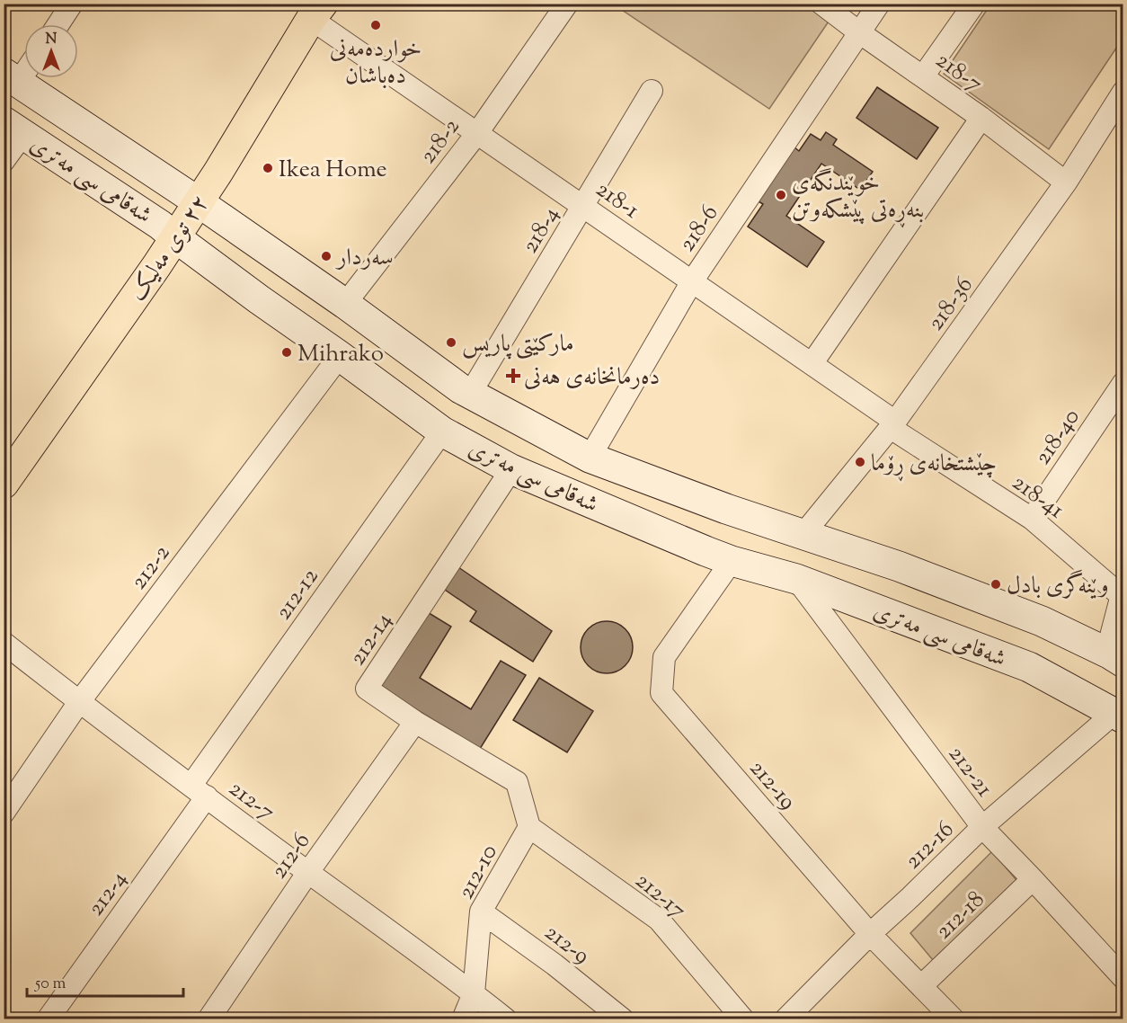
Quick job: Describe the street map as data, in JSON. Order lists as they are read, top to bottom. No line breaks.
{"streets":{"main road":["شەقامی سی مەتری","٢٢ توی مەلیک"],"street":["218-7","218-2","218-1","218-6","218-4","218-36","218-40","218-41","212-2","212-12","212-14","212-21","212-19","212-7","212-16","212-6","212-10","212-4","212-17","212-18","212-9"]},"crossings":[["218-7","218-6"],["218-7","218-36"],["218-2","شەقامی سی مەتری"],["218-2","218-1"],["شەقامی سی مەتری","218-6"],["شەقامی سی مەتری","218-4"],["شەقامی سی مەتری","٢٢ توی مەلیک"],["شەقامی سی مەتری","218-36"],["شەقامی سی مەتری","212-2"],["شەقامی سی مەتری","212-12"],["شەقامی سی مەتری","212-14"],["شەقامی سی مەتری","212-21"],["شەقامی سی مەتری","212-19"],["شەقامی سی مەتری","212-16"],["218-1","218-6"],["218-1","218-4"],["218-1","٢٢ توی مەلیک"],["218-1","218-36"],["218-1","218-41"],["218-36","218-41"],["218-40","218-41"],["212-2","212-7"],["212-12","212-7"],["212-12","212-4"],["212-14","212-6"],["212-14","212-10"],["212-14","212-17"],["212-21","212-16"],["212-21","212-18"],["212-19","212-16"],["212-19","212-18"],["212-7","212-6"],["212-7","212-10"],["212-7","212-4"],["212-10","212-17"],["212-10","212-9"]],"places":{"other":["خواردەمەنی دەباشان","Ikea Home","خوێندنگەی بنەڕەتی پێشکەوتن","سەردار","مارکێتی پاریس","Mihrako","چێشتخانەی ڕۆما","وێنەگری بادل"],"health":["دەرمانخانەی هەنی"]},"scale_bar":"50 m","north":"top"}
